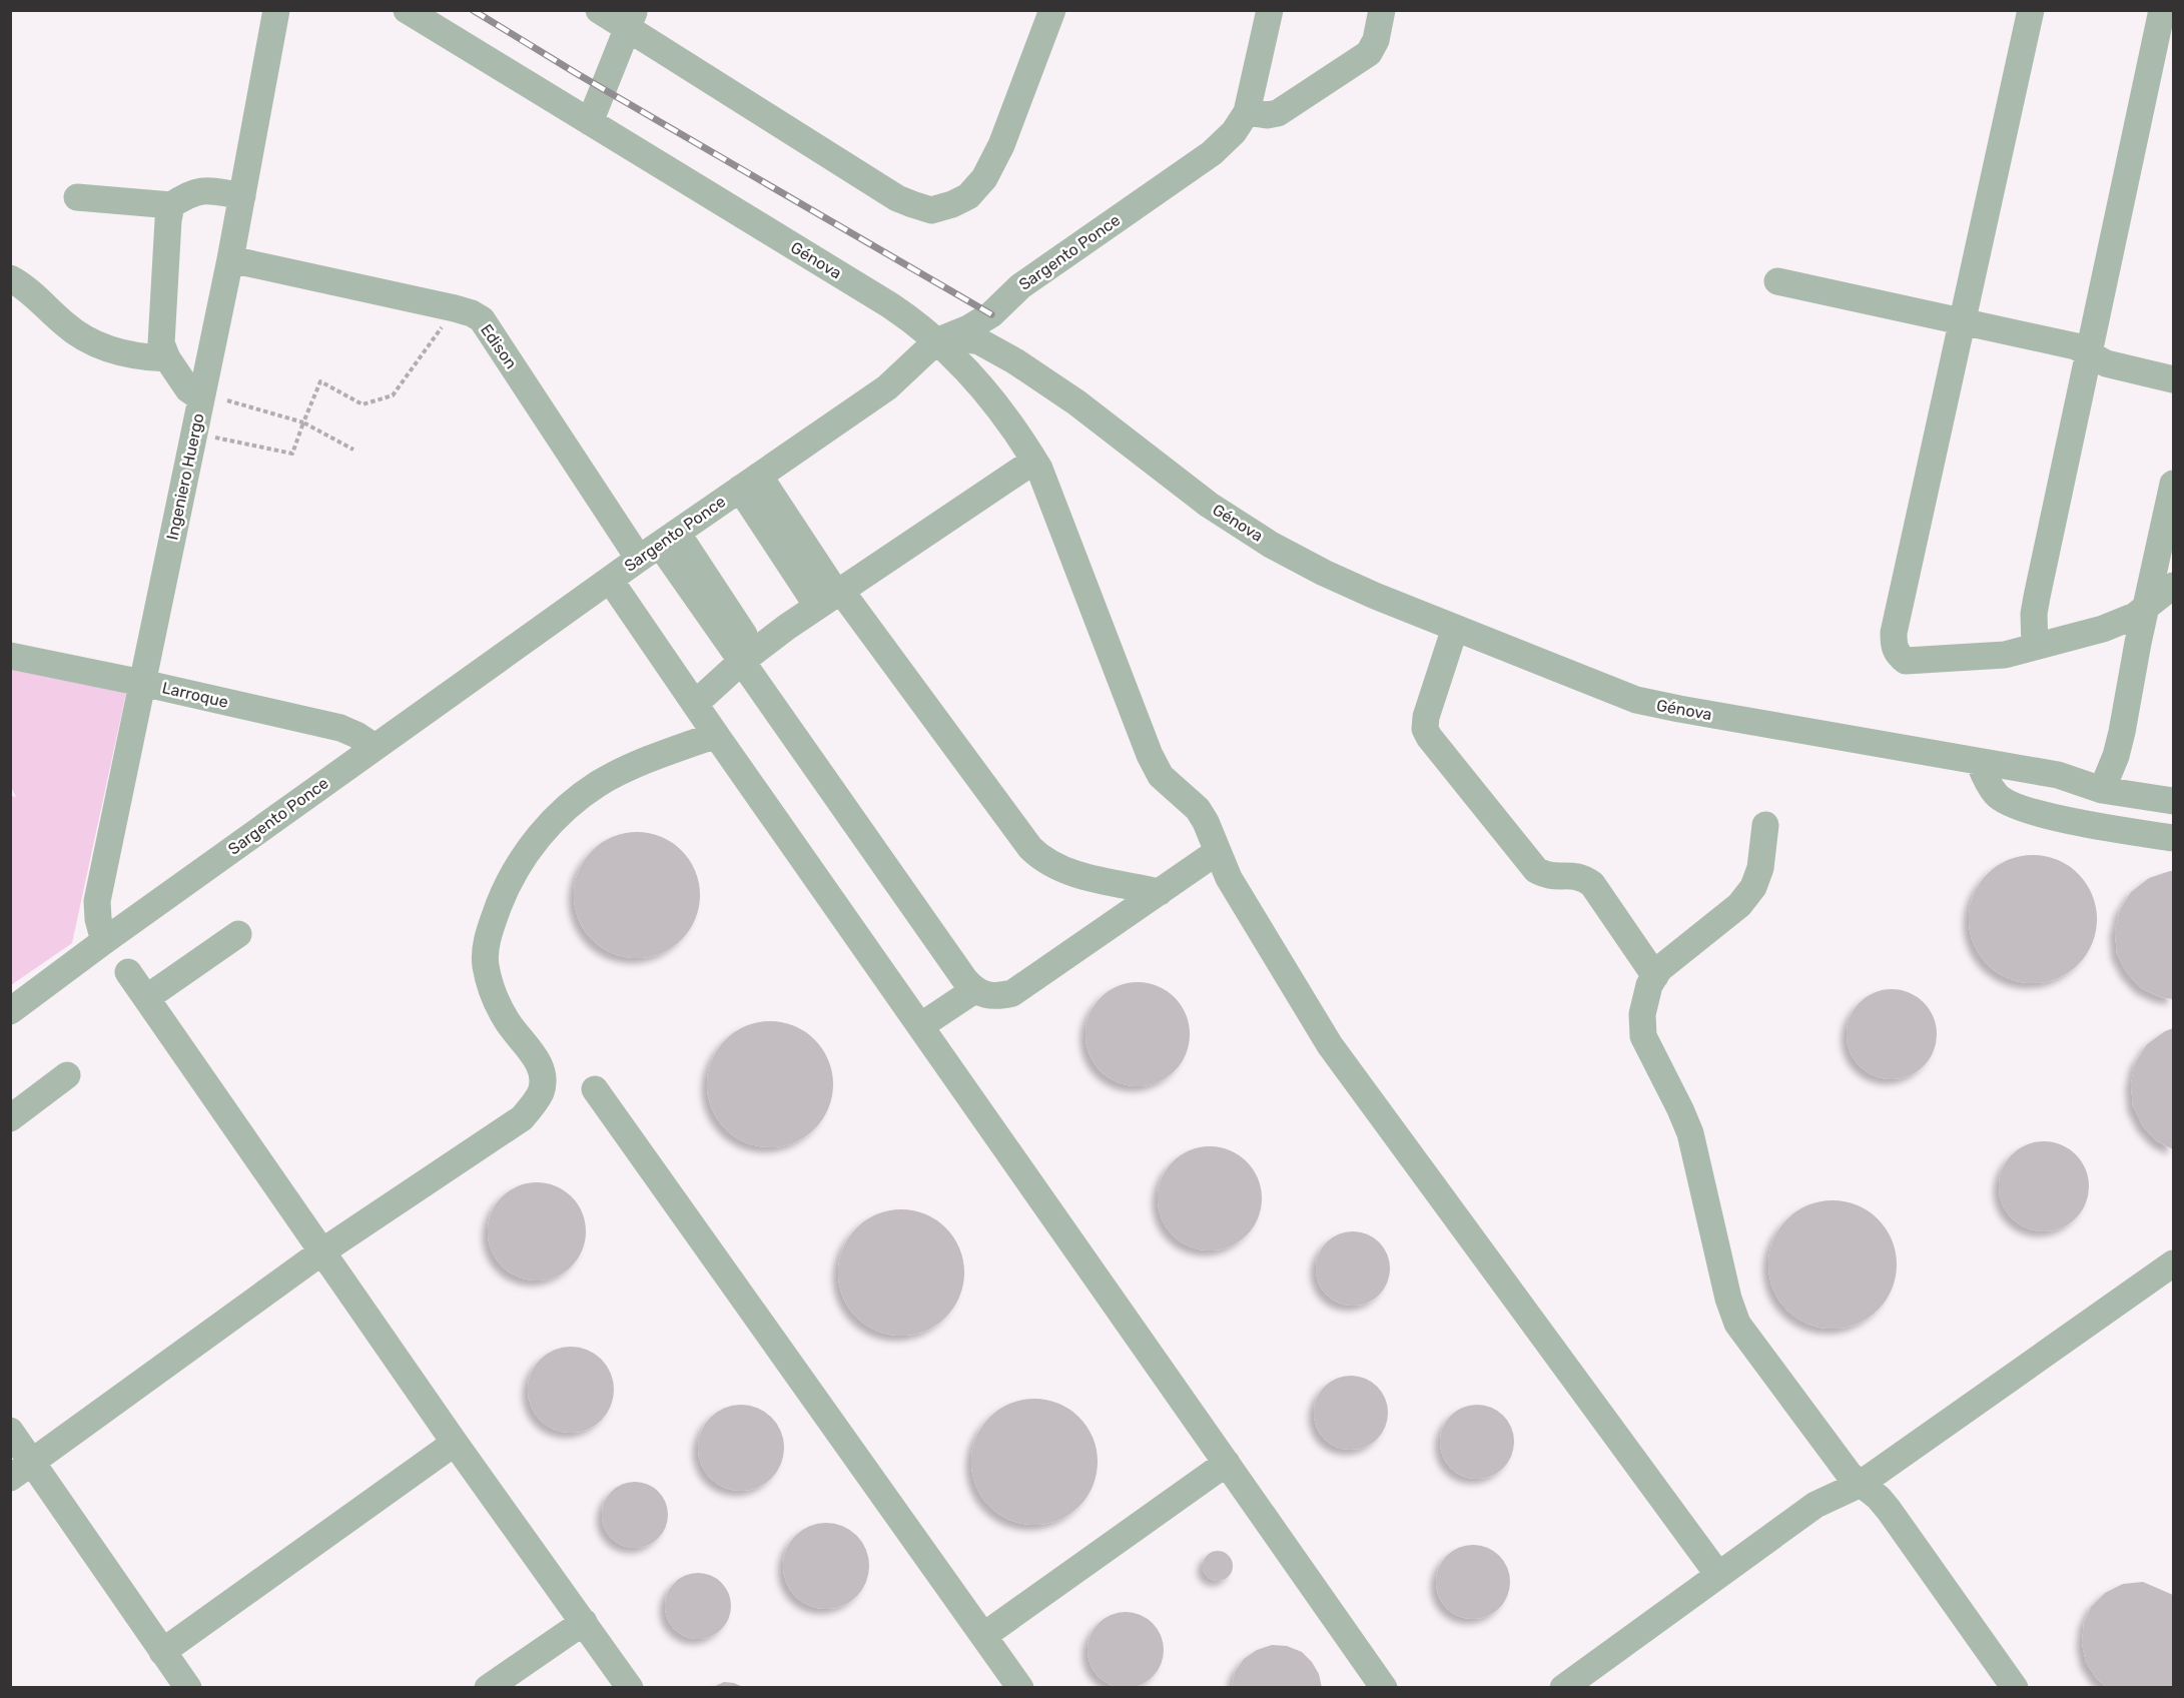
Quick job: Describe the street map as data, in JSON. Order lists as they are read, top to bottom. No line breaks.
{"streets":{"street":["Sargento Ponce","Génova","Edison","Ingeniero Huergo","Larroque"]},"crossings":[["Sargento Ponce","Génova"],["Sargento Ponce","Edison"],["Sargento Ponce","Ingeniero Huergo"],["Sargento Ponce","Larroque"],["Edison","Ingeniero Huergo"],["Ingeniero Huergo","Larroque"]]}
